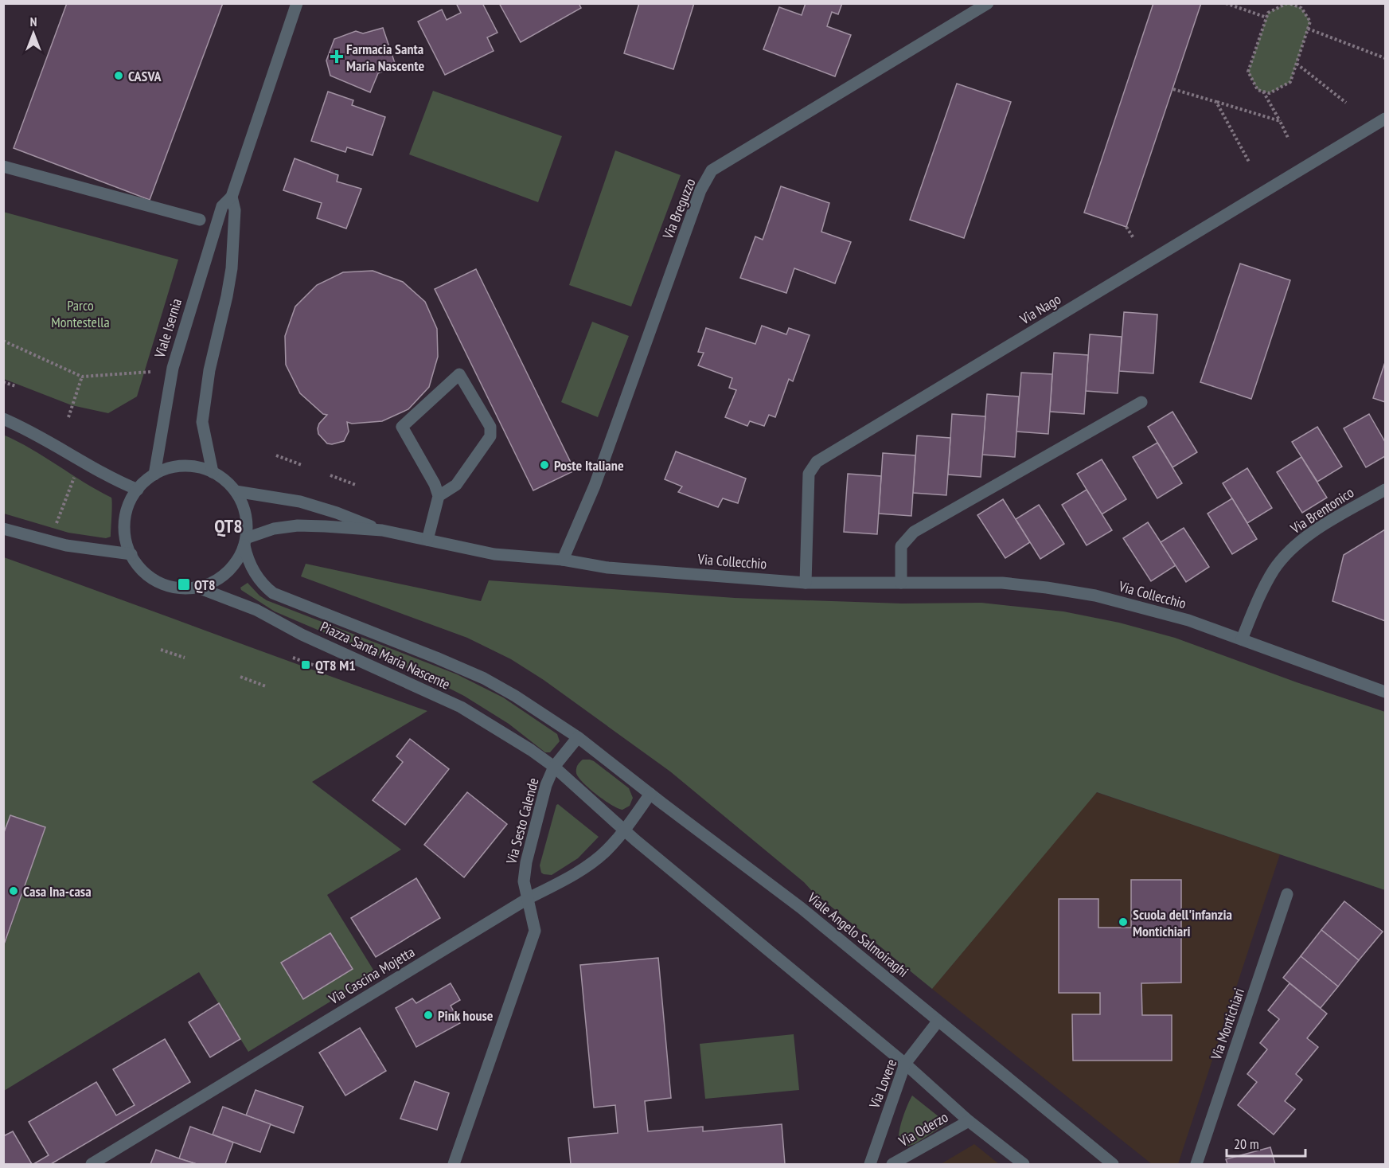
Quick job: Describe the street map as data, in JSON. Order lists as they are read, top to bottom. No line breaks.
{"streets":{"street":["Via Breguzzo","Via Nago","Viale Isernia","Via Brentonico","Via Collecchio","Piazza Santa Maria Nascente","Via Sesto Calende","Viale Angelo Salmoiraghi","Via Cascina Mojetta","Via Montichiari","Via Lovere","Via Oderzo"]},"crossings":[["Via Breguzzo","Via Collecchio"],["Via Nago","Via Collecchio"],["Viale Isernia","Piazza Santa Maria Nascente"],["Via Brentonico","Via Collecchio"],["Piazza Santa Maria Nascente","Via Sesto Calende"],["Piazza Santa Maria Nascente","Viale Angelo Salmoiraghi"],["Via Sesto Calende","Viale Angelo Salmoiraghi"],["Via Sesto Calende","Via Cascina Mojetta"],["Viale Angelo Salmoiraghi","Via Cascina Mojetta"],["Viale Angelo Salmoiraghi","Via Lovere"]],"districts":["QT8"],"parks":["Parco Montestella"],"places":{"health":["Farmacia Santa Maria Nascente"],"other":["CASVA","Poste Italiane","Casa Ina-casa","Scuola dell'infanzia Montichiari","Pink house"],"transit":["QT8","QT8 M1"]},"scale_bar":"20 m","north":"top"}
